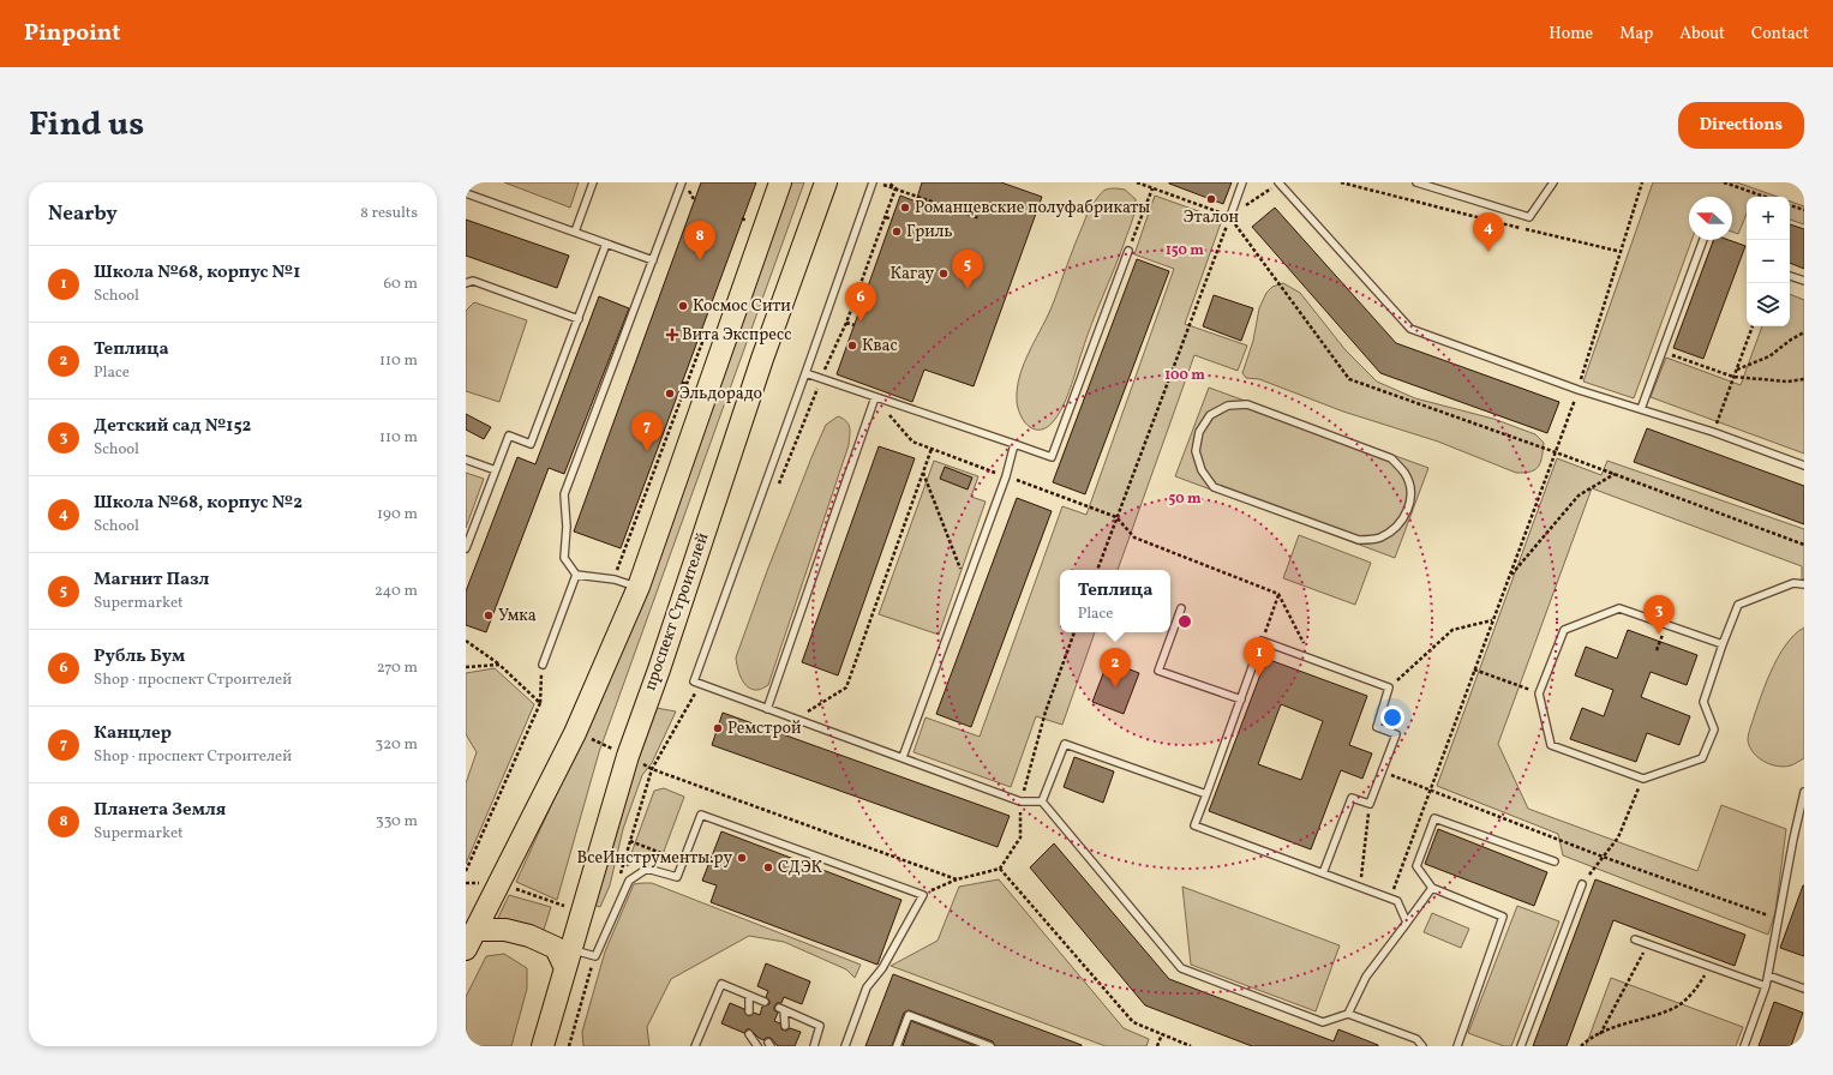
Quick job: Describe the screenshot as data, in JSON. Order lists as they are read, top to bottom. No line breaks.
{"streets":{"main road":["проспект Строителей"]},"places":{"other":["Эталон","Романцевские полуфабрикаты","Гриль","Кагау","Космос Сити","Квас","Эльдорадо","Умка","Ремстрой","ВсеИнструменты.ру","СДЭК"],"health":["Вита Экспресс"]},"north":"left","page":{"header":"Pinpoint","nav":["Home","Map","About","Contact"],"title":"Find us","buttons":"Directions","heading":["Nearby","8 results"],"map_buttons":["+","−"],"pins":["4","8","5","6","7","3","1","2"],"list":[{"mark":"1","name":"Школа №68, корпус №1","note":"School","value":"60 m"},{"mark":"2","name":"Теплица","note":"Place","value":"110 m"},{"mark":"3","name":"Детский сад №152","note":"School","value":"110 m"},{"mark":"4","name":"Школа №68, корпус №2","note":"School","value":"190 m"},{"mark":"5","name":"Магнит Пазл","note":"Supermarket","value":"240 m"},{"mark":"6","name":"Рубль Бум","note":"Shop · проспект Строителей","value":"270 m"},{"mark":"7","name":"Канцлер","note":"Shop · проспект Строителей","value":"320 m"},{"mark":"8","name":"Планета Земля","note":"Supermarket","value":"330 m"}],"popup":["Теплица","Place"]},"rings":["150 m","100 m","50 m"]}
